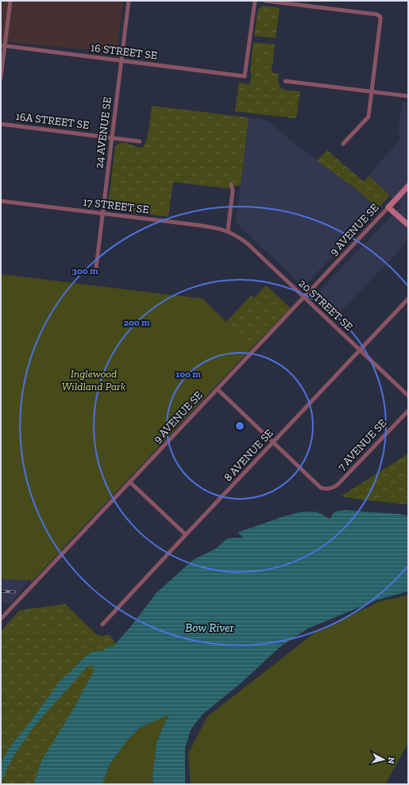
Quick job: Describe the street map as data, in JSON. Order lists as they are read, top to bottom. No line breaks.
{"streets":{"main road":["9 AVENUE SE"],"street":["16 STREET SE","16A STREET SE","24 AVENUE SE","17 STREET SE","20 STREET SE","7 AVENUE SE","8 AVENUE SE"]},"crossings":[["16 STREET SE","24 AVENUE SE"],["16A STREET SE","24 AVENUE SE"],["24 AVENUE SE","17 STREET SE"],["17 STREET SE","20 STREET SE"],["9 AVENUE SE","20 STREET SE"],["20 STREET SE","8 AVENUE SE"],["7 AVENUE SE","8 AVENUE SE"]],"water":["Bow River"],"parks":["Inglewood Wildland Park"],"north":"right","rings":["300 m","200 m","100 m"]}
